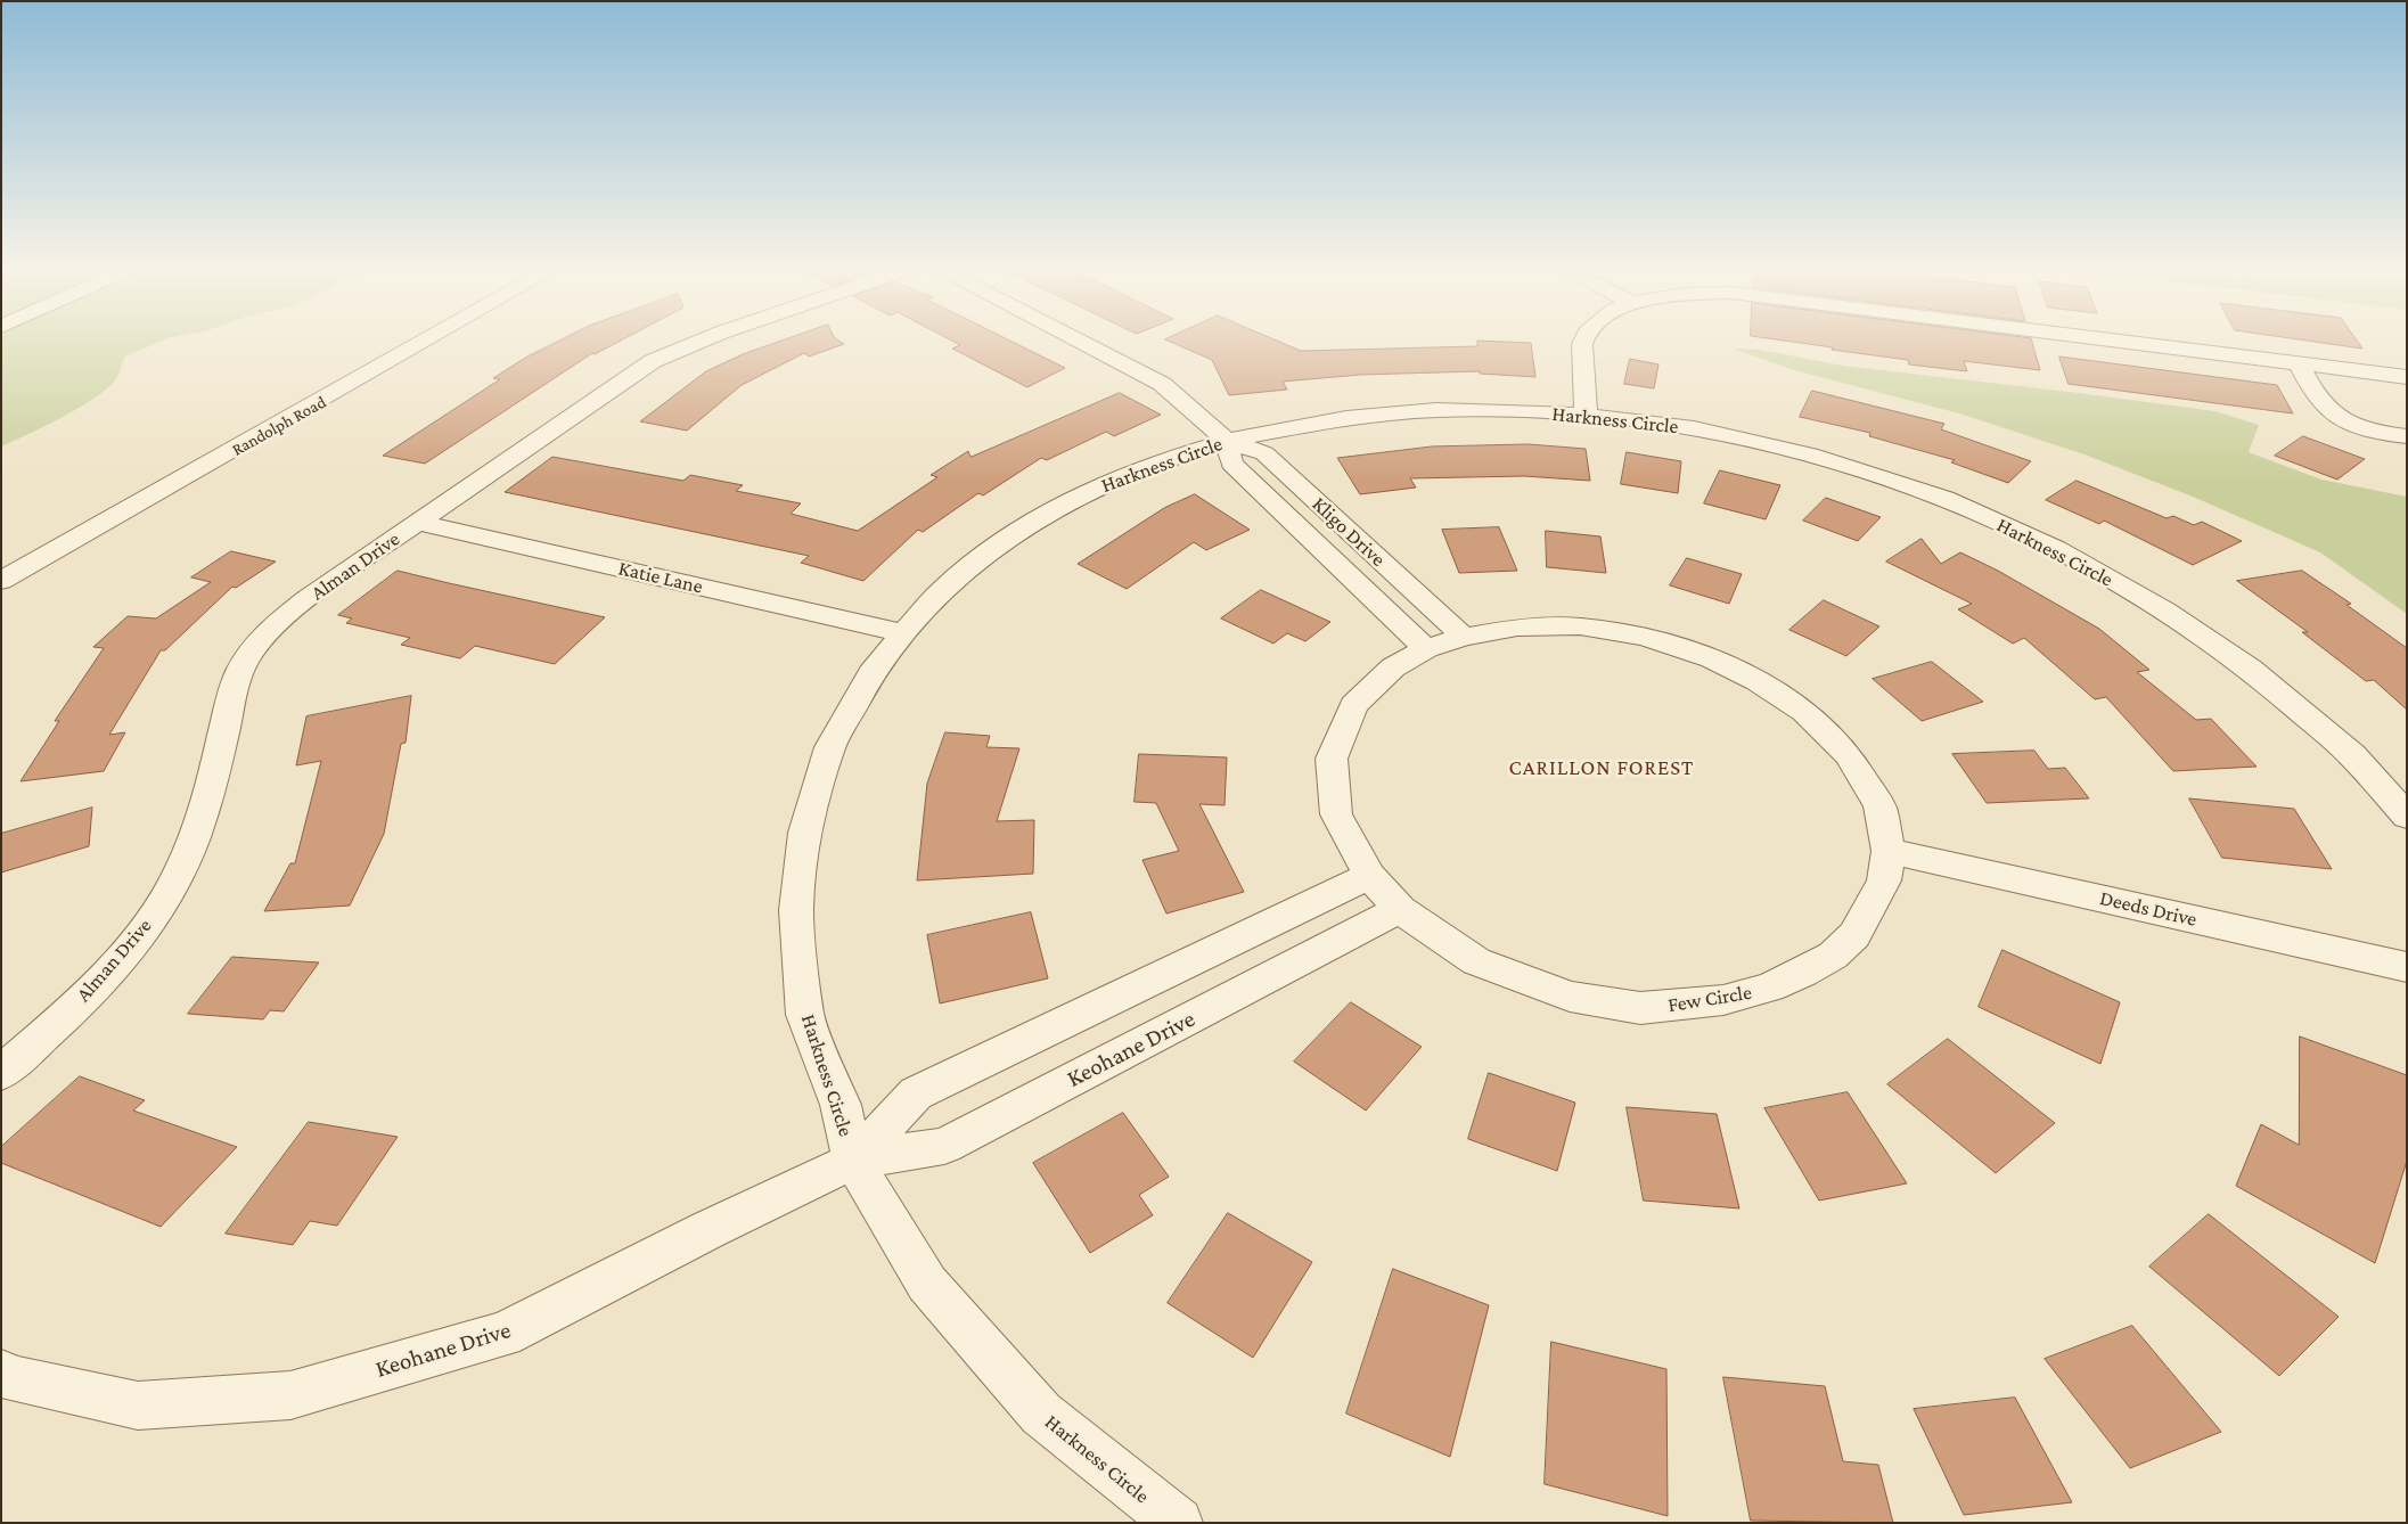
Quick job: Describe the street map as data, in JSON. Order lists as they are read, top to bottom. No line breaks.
{"streets":{"street":["Harkness Circle","Randolph Road","Kligo Drive","Alman Drive","Katie Lane","Deeds Drive","Few Circle","Keohane Drive"]},"crossings":[["Harkness Circle","Kligo Drive"],["Harkness Circle","Katie Lane"],["Harkness Circle","Keohane Drive"],["Kligo Drive","Few Circle"],["Alman Drive","Katie Lane"],["Deeds Drive","Few Circle"],["Few Circle","Keohane Drive"]],"districts":["CARILLON FOREST"]}
